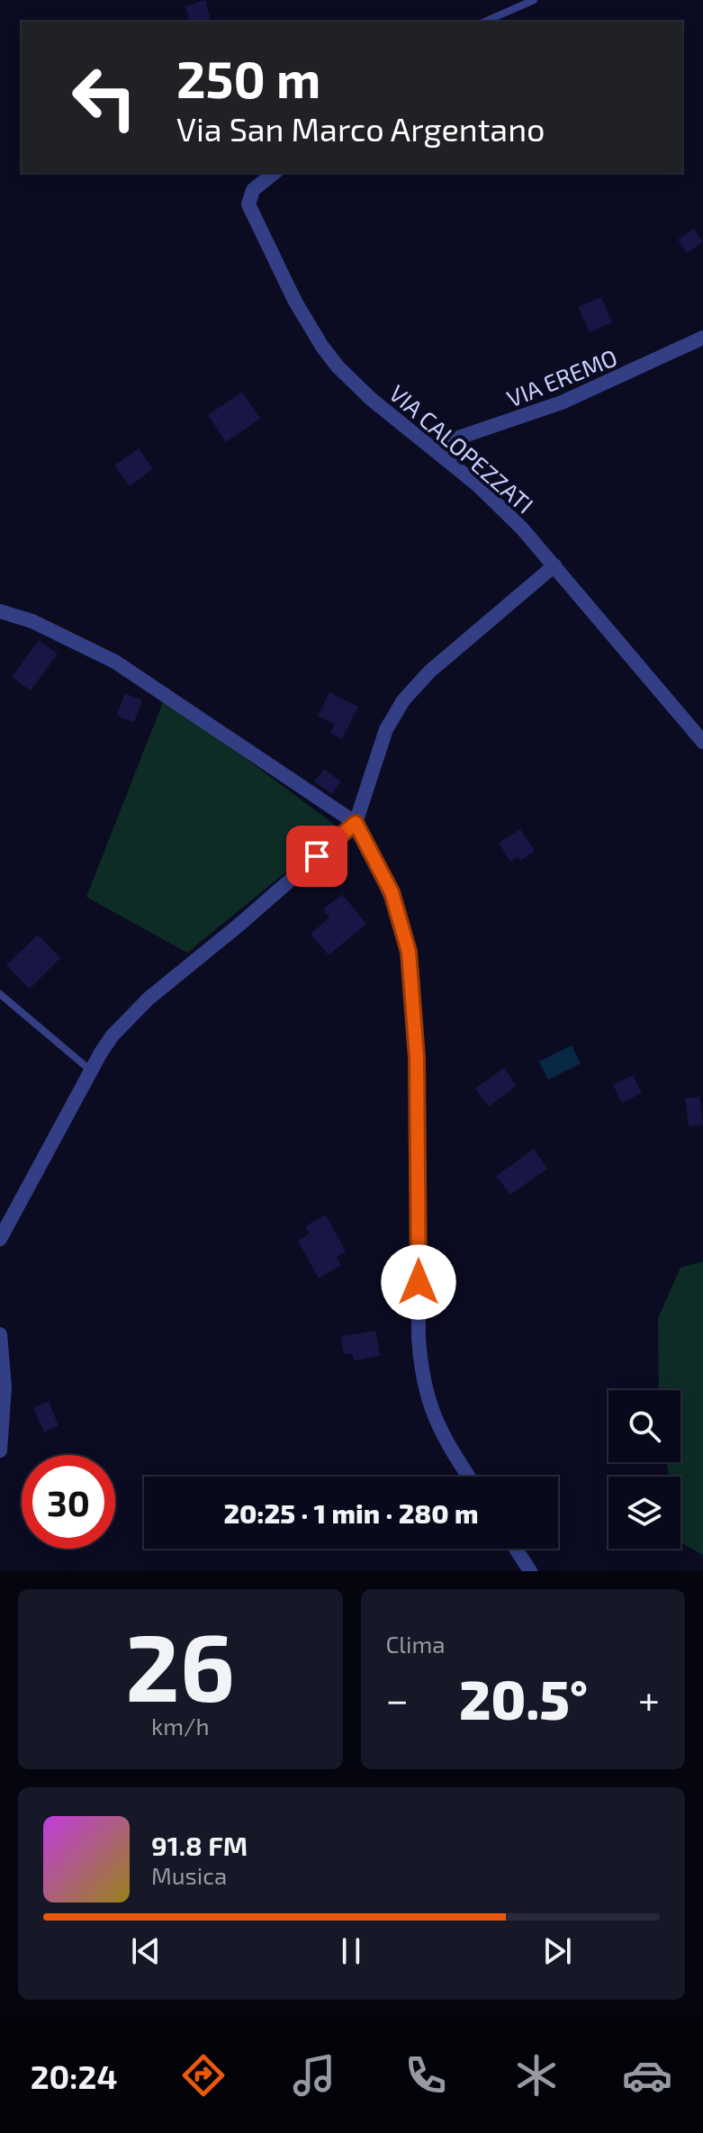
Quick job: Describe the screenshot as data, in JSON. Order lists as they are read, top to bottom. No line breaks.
{"streets":{"street":["VIA EREMO","VIA CALOPEZZATI"]},"crossings":[["VIA EREMO","VIA CALOPEZZATI"]],"page":{"turn":["250 m","Via San Marco Argentano"],"limit":"30","trip":"20:25 · 1 min · 280 m","tile":[["26","km/h"],"Clima"],"heat":["−","20.5°","+"],"song":["91.8 FM","Musica"],"tabs":"20:24"}}
